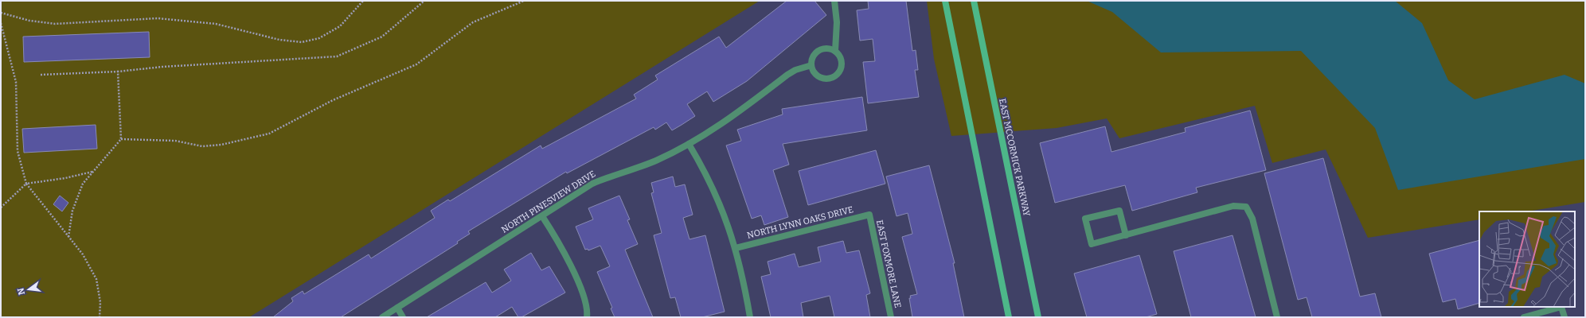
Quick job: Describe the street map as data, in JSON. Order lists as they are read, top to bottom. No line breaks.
{"streets":{"main road":["EAST MCCORMICK PARKWAY"],"street":["NORTH PINESVIEW DRIVE","NORTH LYNN OAKS DRIVE","EAST FOXMORE LANE"]},"crossings":[["NORTH LYNN OAKS DRIVE","EAST FOXMORE LANE"]],"north":"left"}
